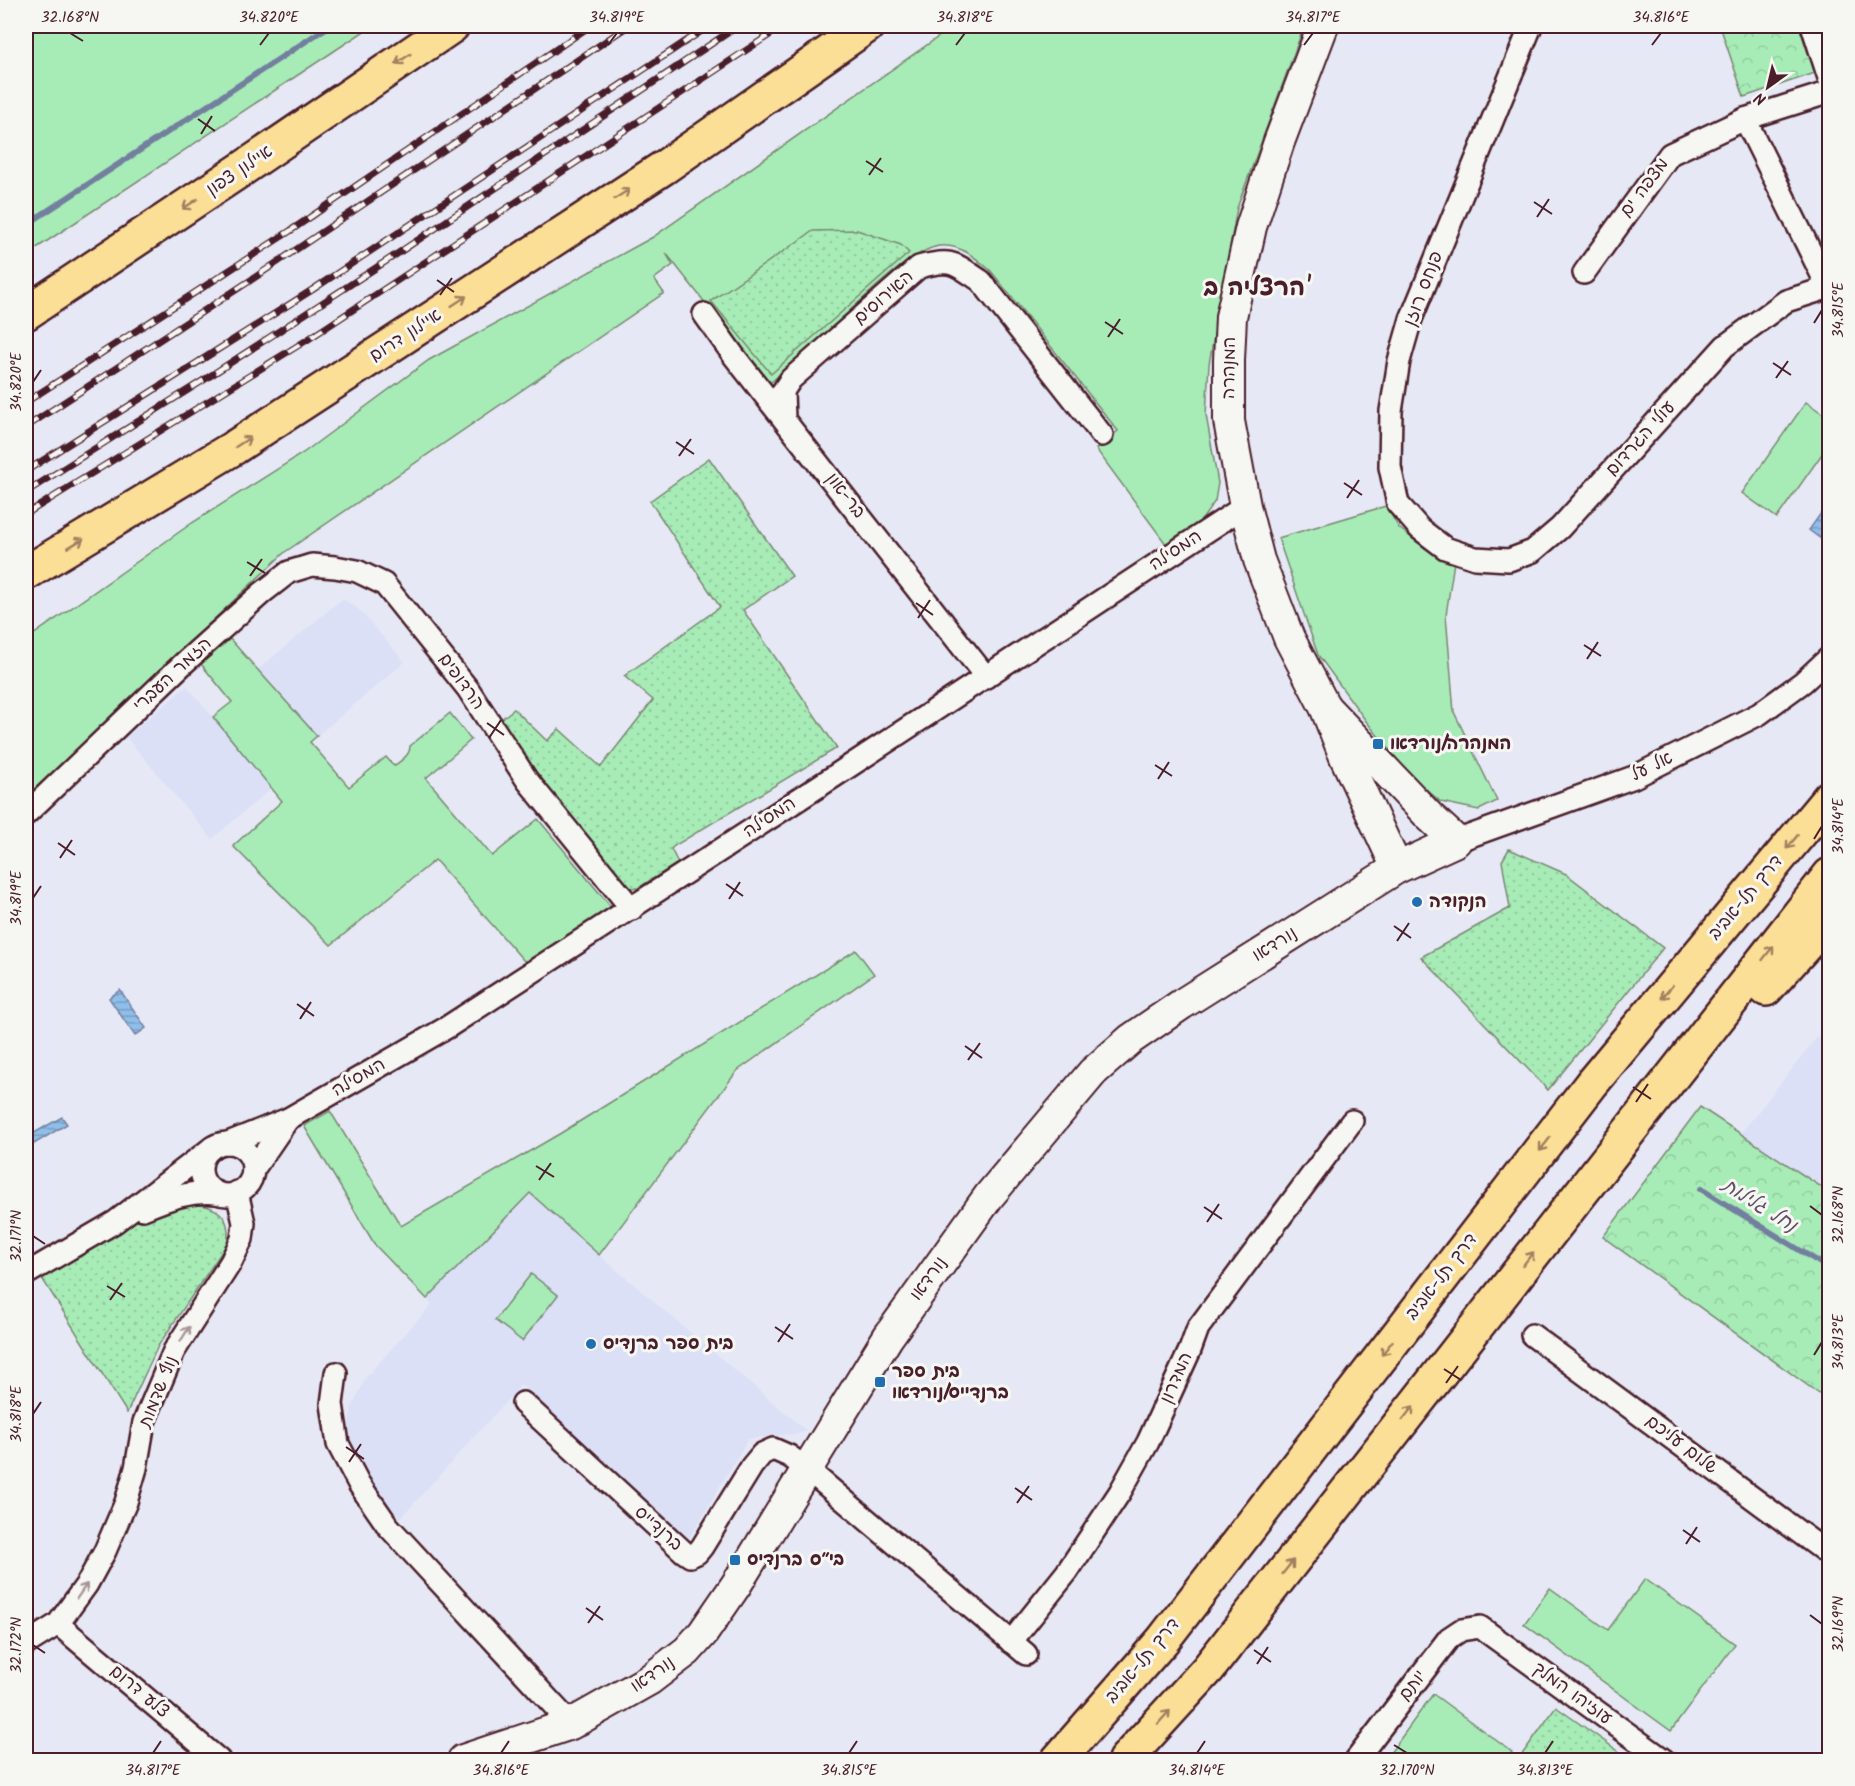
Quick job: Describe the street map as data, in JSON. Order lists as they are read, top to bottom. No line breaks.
{"streets":{"highway":["איילון צפון","איילון דרום","דרך תל-אביב"],"street":["מצפה ים","פנחס רוזן","האירוסים","המנהרה","עולי הגרדום","בר-און","המסילה","הזמר העברי","הרדופים","אל על","נורדאו","המדרון","נוף שדמות","שלום עליכם","ברנדייס","יותם","צלע דרום","עוזיהו המלך"]},"crossings":[["פנחס רוזן","עולי הגרדום"],["האירוסים","בר-און"],["המנהרה","המסילה"],["המנהרה","אל על"],["המנהרה","נורדאו"],["בר-און","המסילה"],["המסילה","הרדופים"],["המסילה","נוף שדמות"],["הזמר העברי","הרדופים"],["אל על","נורדאו"],["נורדאו","המדרון"],["נורדאו","ברנדייס"],["המדרון","ברנדייס"],["נוף שדמות","צלע דרום"],["יותם","עוזיהו המלך"]],"one_way":["איילון צפון","איילון דרום","נוף שדמות"],"districts":["הרצליה ב'"],"water":["נחל גלילות"],"places":{"transit":["המנהרה/נורדאו","בית ספר ברנדייס/נורדאו","בי״ס ברנדיס"],"other":["הנקודה","בית ספר ברנדיס"]},"north":"bottom left","coordinates":["32.168°N","34.820°E","34.819°E","34.818°E","34.817°E","34.816°E","34.815°E","34.814°E","32.171°N","34.813°E","32.169°N","32.172°N","32.170°N"]}
